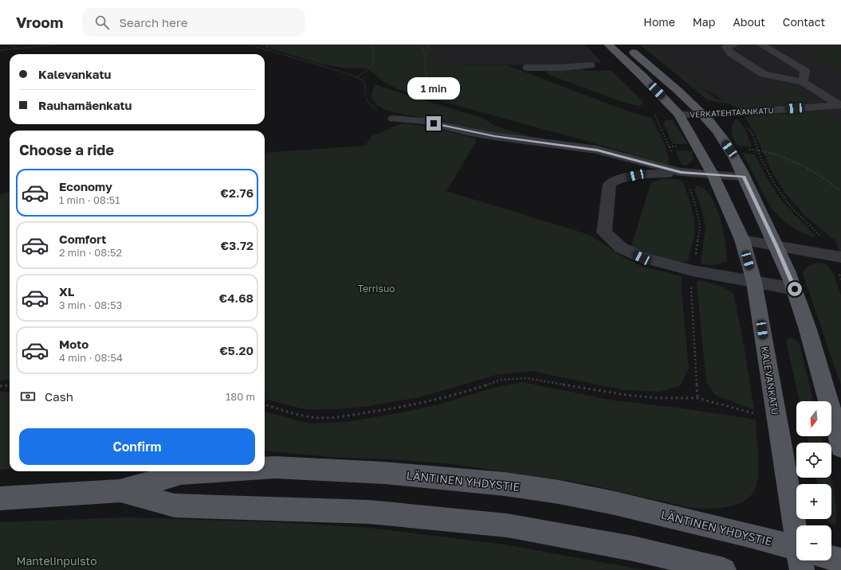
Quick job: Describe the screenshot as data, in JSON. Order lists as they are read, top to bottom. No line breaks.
{"streets":{"main road":["KALEVANKATU","LÄNTINEN YHDYSTIE"],"street":["VERKATEHTAANKATU"]},"crossings":[["VERKATEHTAANKATU","KALEVANKATU"]],"parks":["Terrisuo","Mantelinpuisto"],"north":"bottom","page":{"header":"Vroom","search":"Search here","nav":["Home","Map","About","Contact"],"banner":["Kalevankatu","Rauhamäenkatu"],"bubble":"1 min","heading":"Choose a ride","list":[{"name":"Economy","note":"1 min · 08:51","value":"€2.76"},{"name":"Comfort","note":"2 min · 08:52","value":"€3.72"},{"name":"XL","note":"3 min · 08:53","value":"€4.68"},{"name":"Moto","note":"4 min · 08:54","value":"€5.20"}],"pay":["Cash","180 m"],"map_buttons":["+","−"],"buttons":"Confirm"}}
